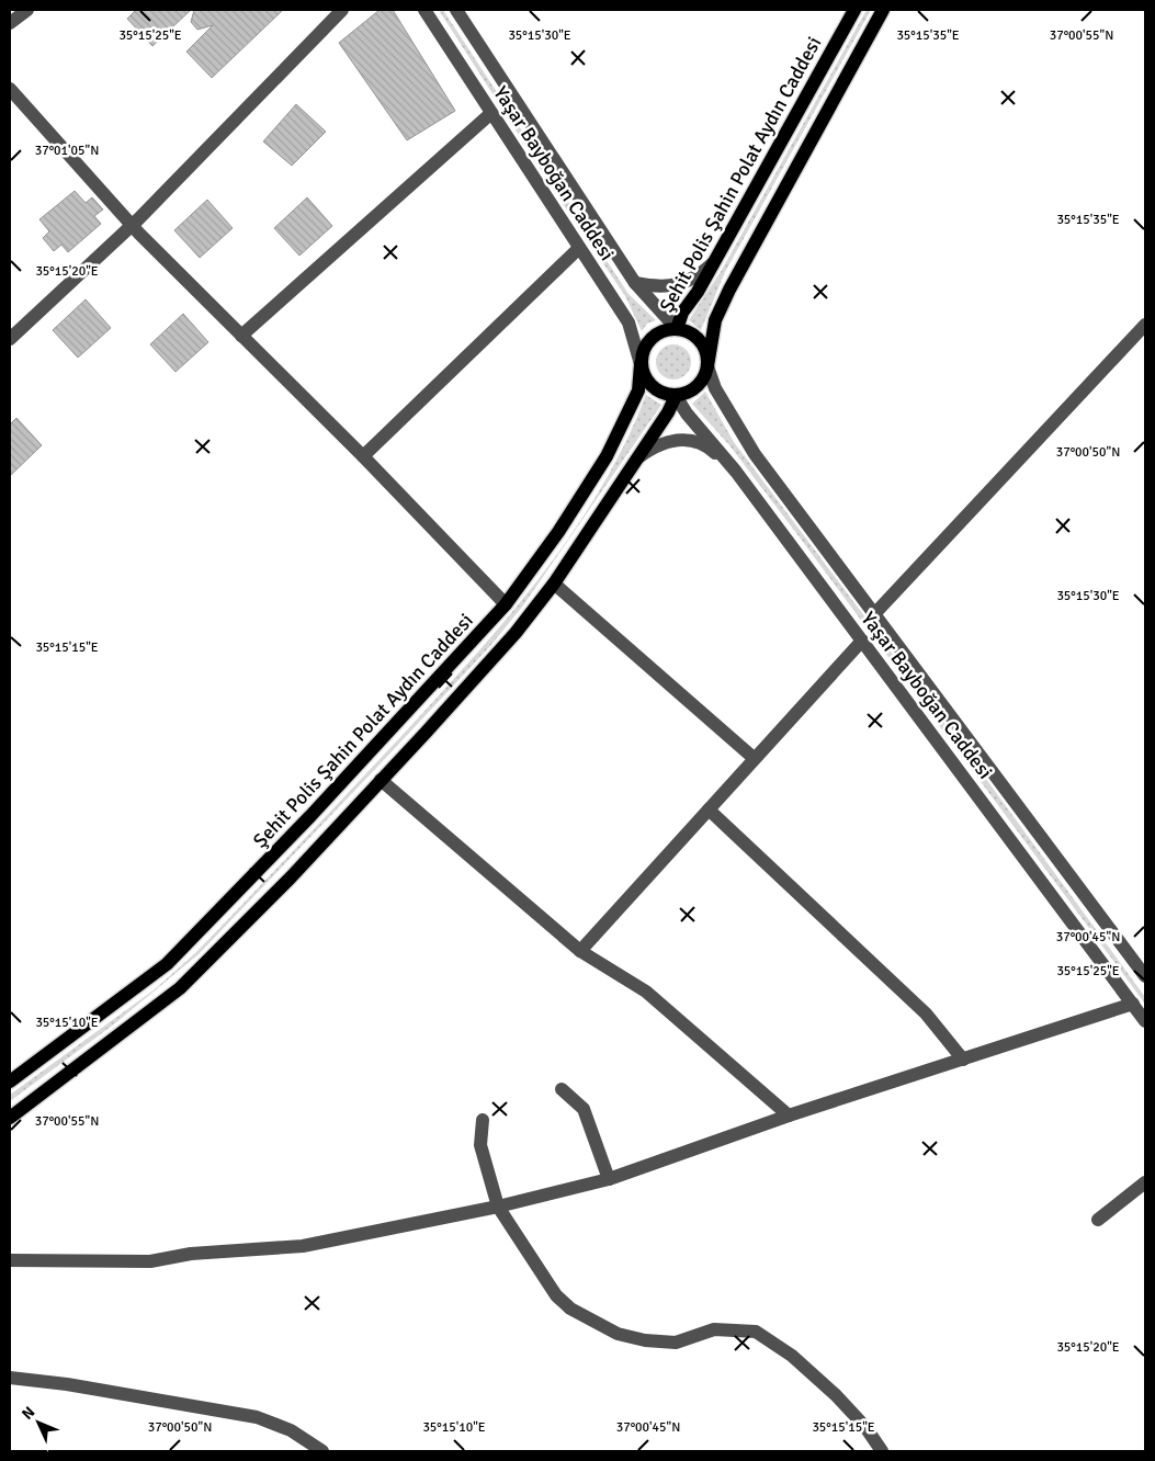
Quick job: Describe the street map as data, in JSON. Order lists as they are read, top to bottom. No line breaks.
{"streets":{"main road":["Şehit Polis Şahin Polat Aydın Caddesi"],"street":["Yaşar Bayboğan Caddesi"]},"crossings":[["Yaşar Bayboğan Caddesi","Şehit Polis Şahin Polat Aydın Caddesi"]],"north":"top left","coordinates":["35°15'25\"E","35°15'30\"E","35°15'35\"E","37°00'55\"N","37°01'05\"N","35°15'20\"E","37°00'50\"N","35°15'15\"E","37°00'45\"N","35°15'10\"E"]}
